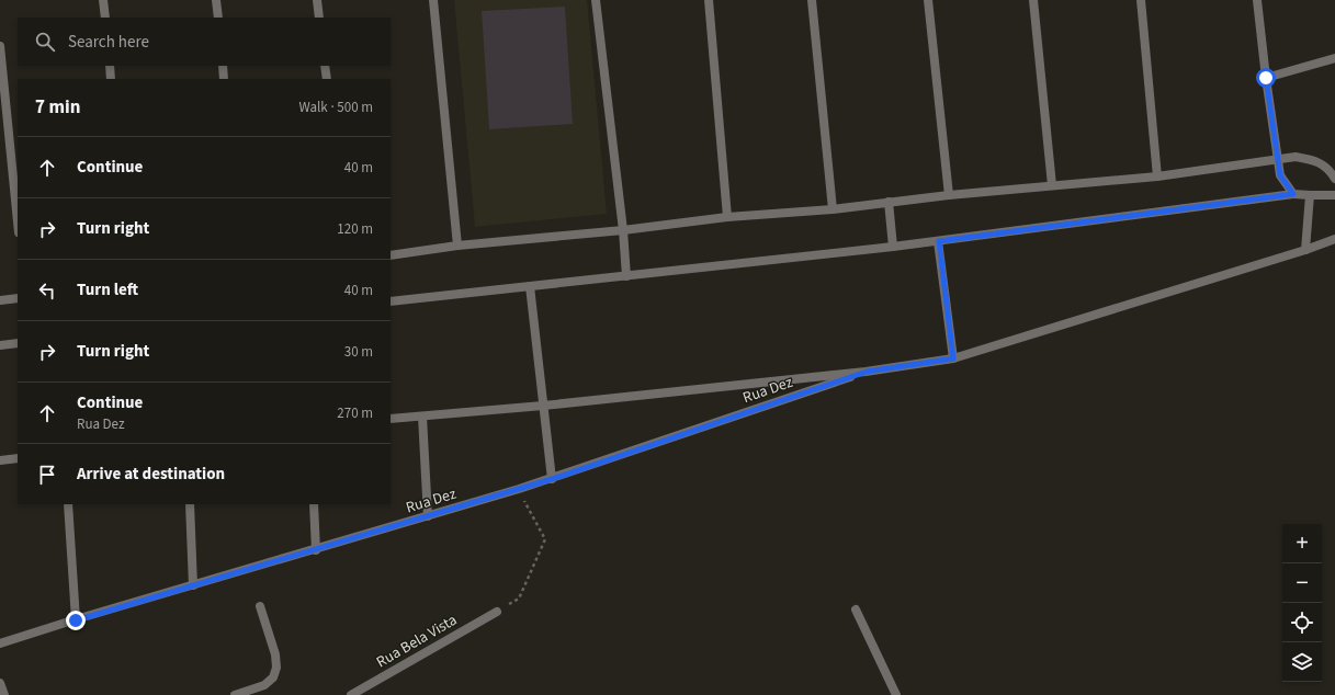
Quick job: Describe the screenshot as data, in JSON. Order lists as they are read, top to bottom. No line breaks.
{"streets":{"street":["Rua Dez","Rua Bela Vista"]},"page":{"search":"Search here","heading":["7 min","Walk · 500 m"],"list":[["Continue","40 m"],["Turn right","120 m"],["Turn left","40 m"],["Turn right","30 m"],["Continue","Rua Dez","270 m"],"Arrive at destination"],"map_buttons":["+","−"]}}
